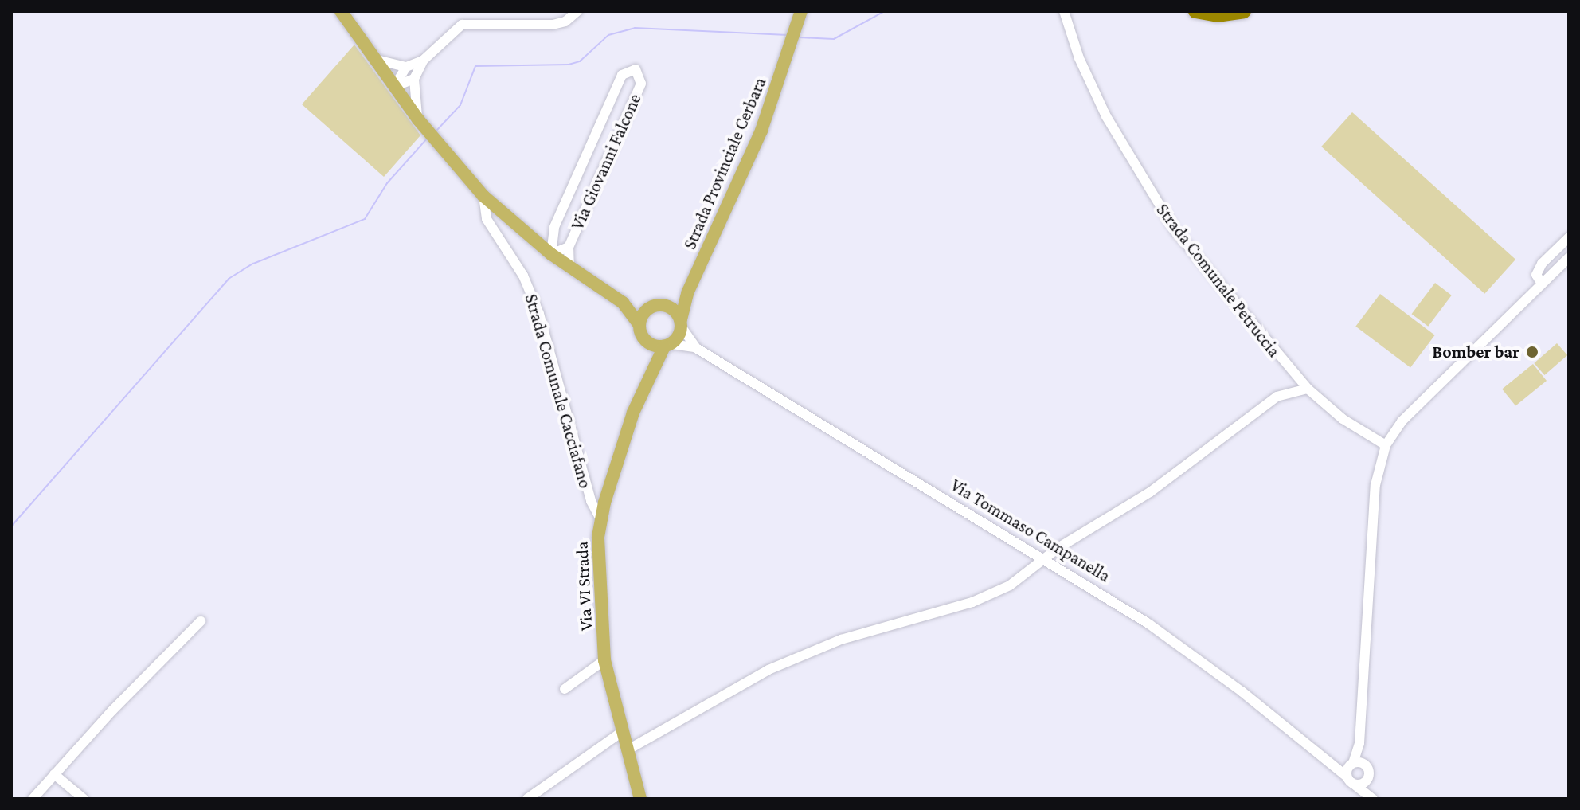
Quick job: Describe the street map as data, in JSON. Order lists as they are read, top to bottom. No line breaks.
{"streets":{"main road":["Strada Provinciale Cerbara","Via VI Strada"],"street":["Via Giovanni Falcone","Strada Comunale Petruccia","Strada Comunale Cacciafano","Via Tommaso Campanella"]},"crossings":[["Strada Provinciale Cerbara","Via Tommaso Campanella"],["Strada Provinciale Cerbara","Via VI Strada"],["Strada Comunale Cacciafano","Via VI Strada"],["Via Tommaso Campanella","Via VI Strada"]],"places":["Bomber bar"]}
